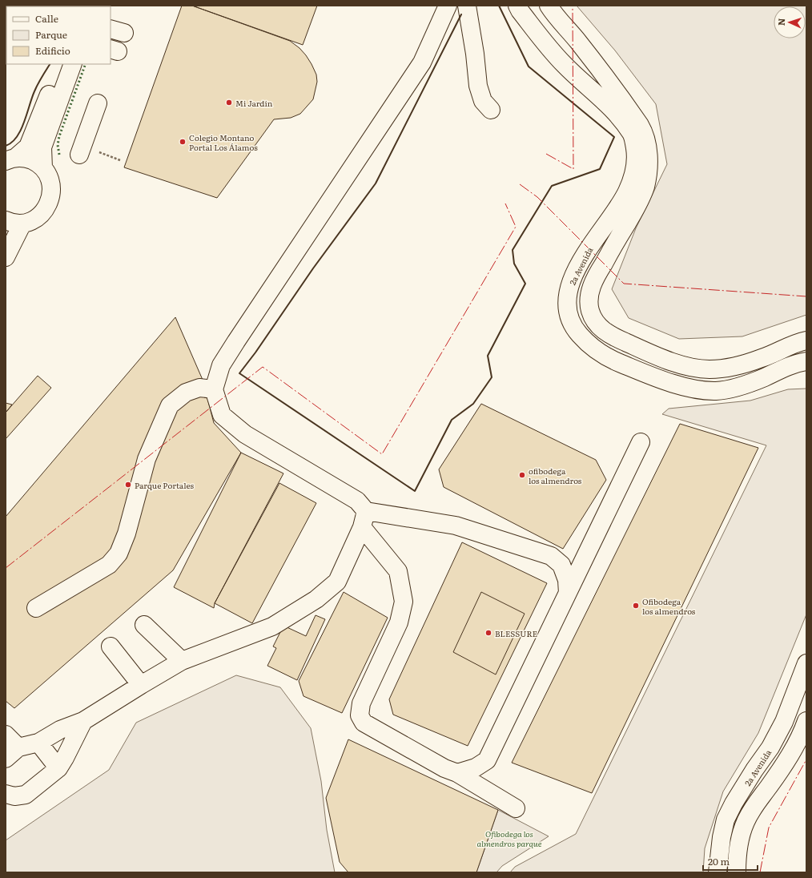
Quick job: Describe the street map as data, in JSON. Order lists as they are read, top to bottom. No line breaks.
{"streets":{"main road":["2a Avenida"]},"parks":["Ofibodega los almendros parque"],"places":["Mi Jardín","Colegio Montano Portal Los Álamos","ofibodega los almendros","Parque Portales","Ofibodega los almendros","BLESSURE"],"legend":["Calle","Parque","Edificio"],"scale_bar":"20 m","north":"left"}
